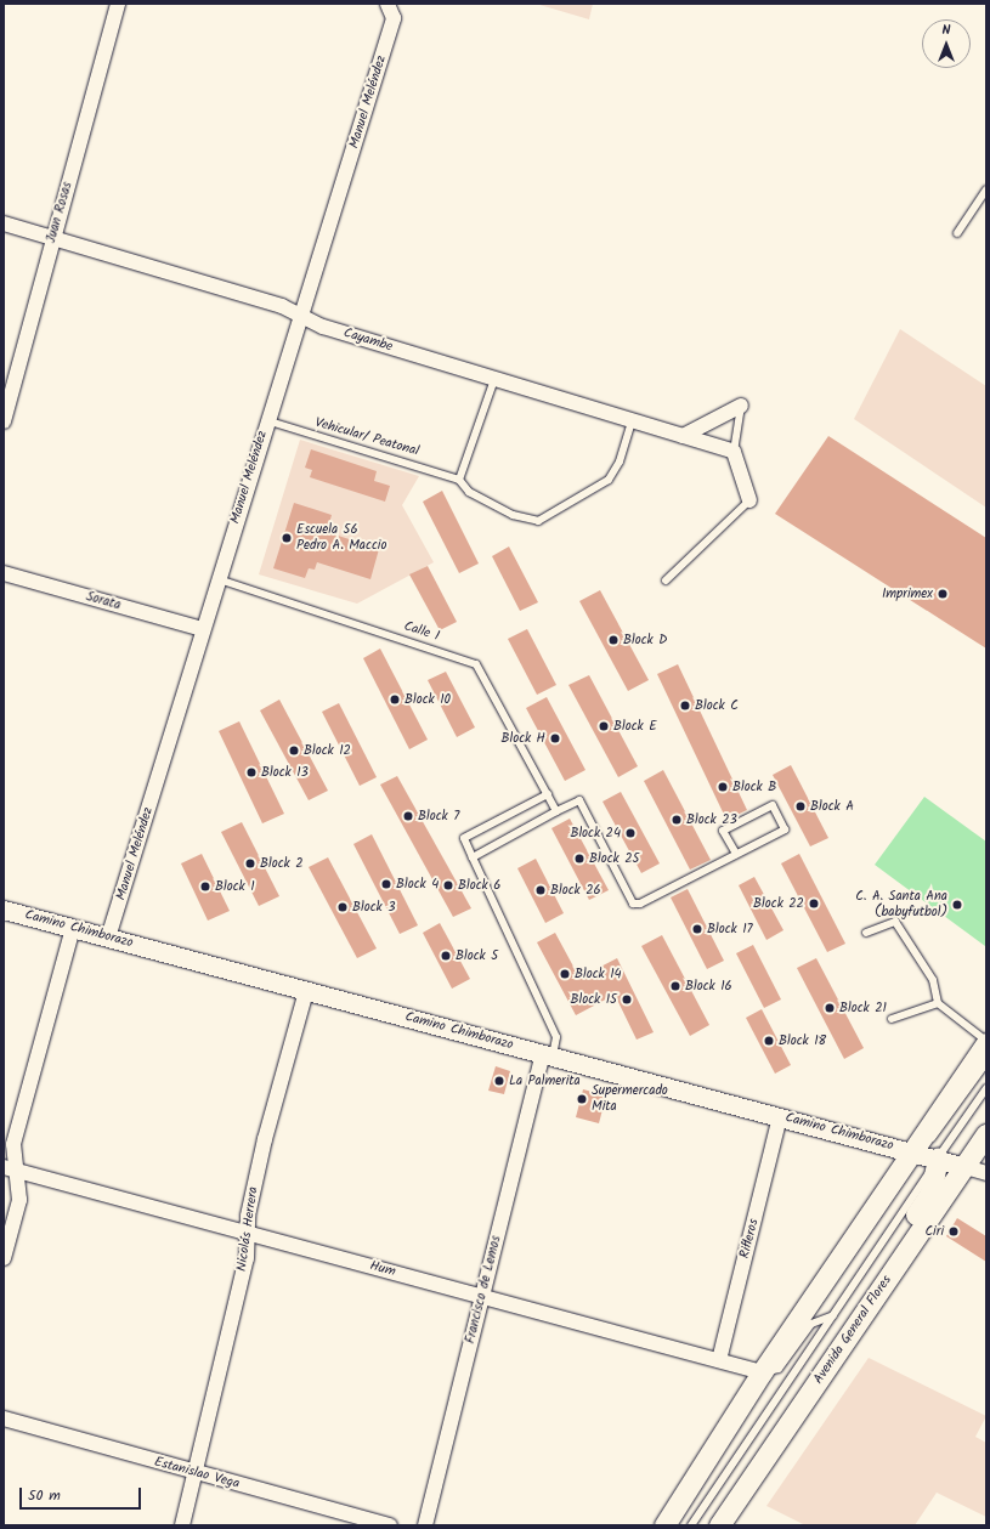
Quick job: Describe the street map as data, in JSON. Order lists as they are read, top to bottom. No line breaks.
{"streets":{"main road":["Avenida General Flores"],"street":["Manuel Meléndez","Juan Rosas","Cayambe","Sorata","Camino Chimborazo","Nicolás Herrera","Rifleros","Hum","Francisco de Lemos","Estanislao Vega"],"lane":["Vehicular/ Peatonal","Calle 1"]},"crossings":[["Manuel Meléndez","Cayambe"],["Manuel Meléndez","Vehicular/ Peatonal"],["Manuel Meléndez","Sorata"],["Manuel Meléndez","Calle 1"],["Manuel Meléndez","Camino Chimborazo"],["Juan Rosas","Cayambe"],["Cayambe","Vehicular/ Peatonal"],["Camino Chimborazo","Nicolás Herrera"],["Camino Chimborazo","Rifleros"],["Camino Chimborazo","Francisco de Lemos"],["Camino Chimborazo","Avenida General Flores"],["Nicolás Herrera","Hum"],["Nicolás Herrera","Estanislao Vega"],["Rifleros","Hum"],["Hum","Francisco de Lemos"],["Hum","Avenida General Flores"]],"places":["Escuela 56 Pedro A. Maccio","Imprimex","Block D","Block 10","Block C","Block E","Block H","Block 12","Block 13","Block B","Block A","Block 7","Block 23","Block 24","Block 25","Block 2","Block 4","Block 6","Block 1","Block 26","Block 22","C. A. Santa Ana (babyfutbol)","Block 3","Block 17","Block 5","Block 14","Block 16","Block 15","Block 21","Block 18","La Palmerita","Supermercado Mita","Ciri"],"scale_bar":"50 m","north":"top"}
